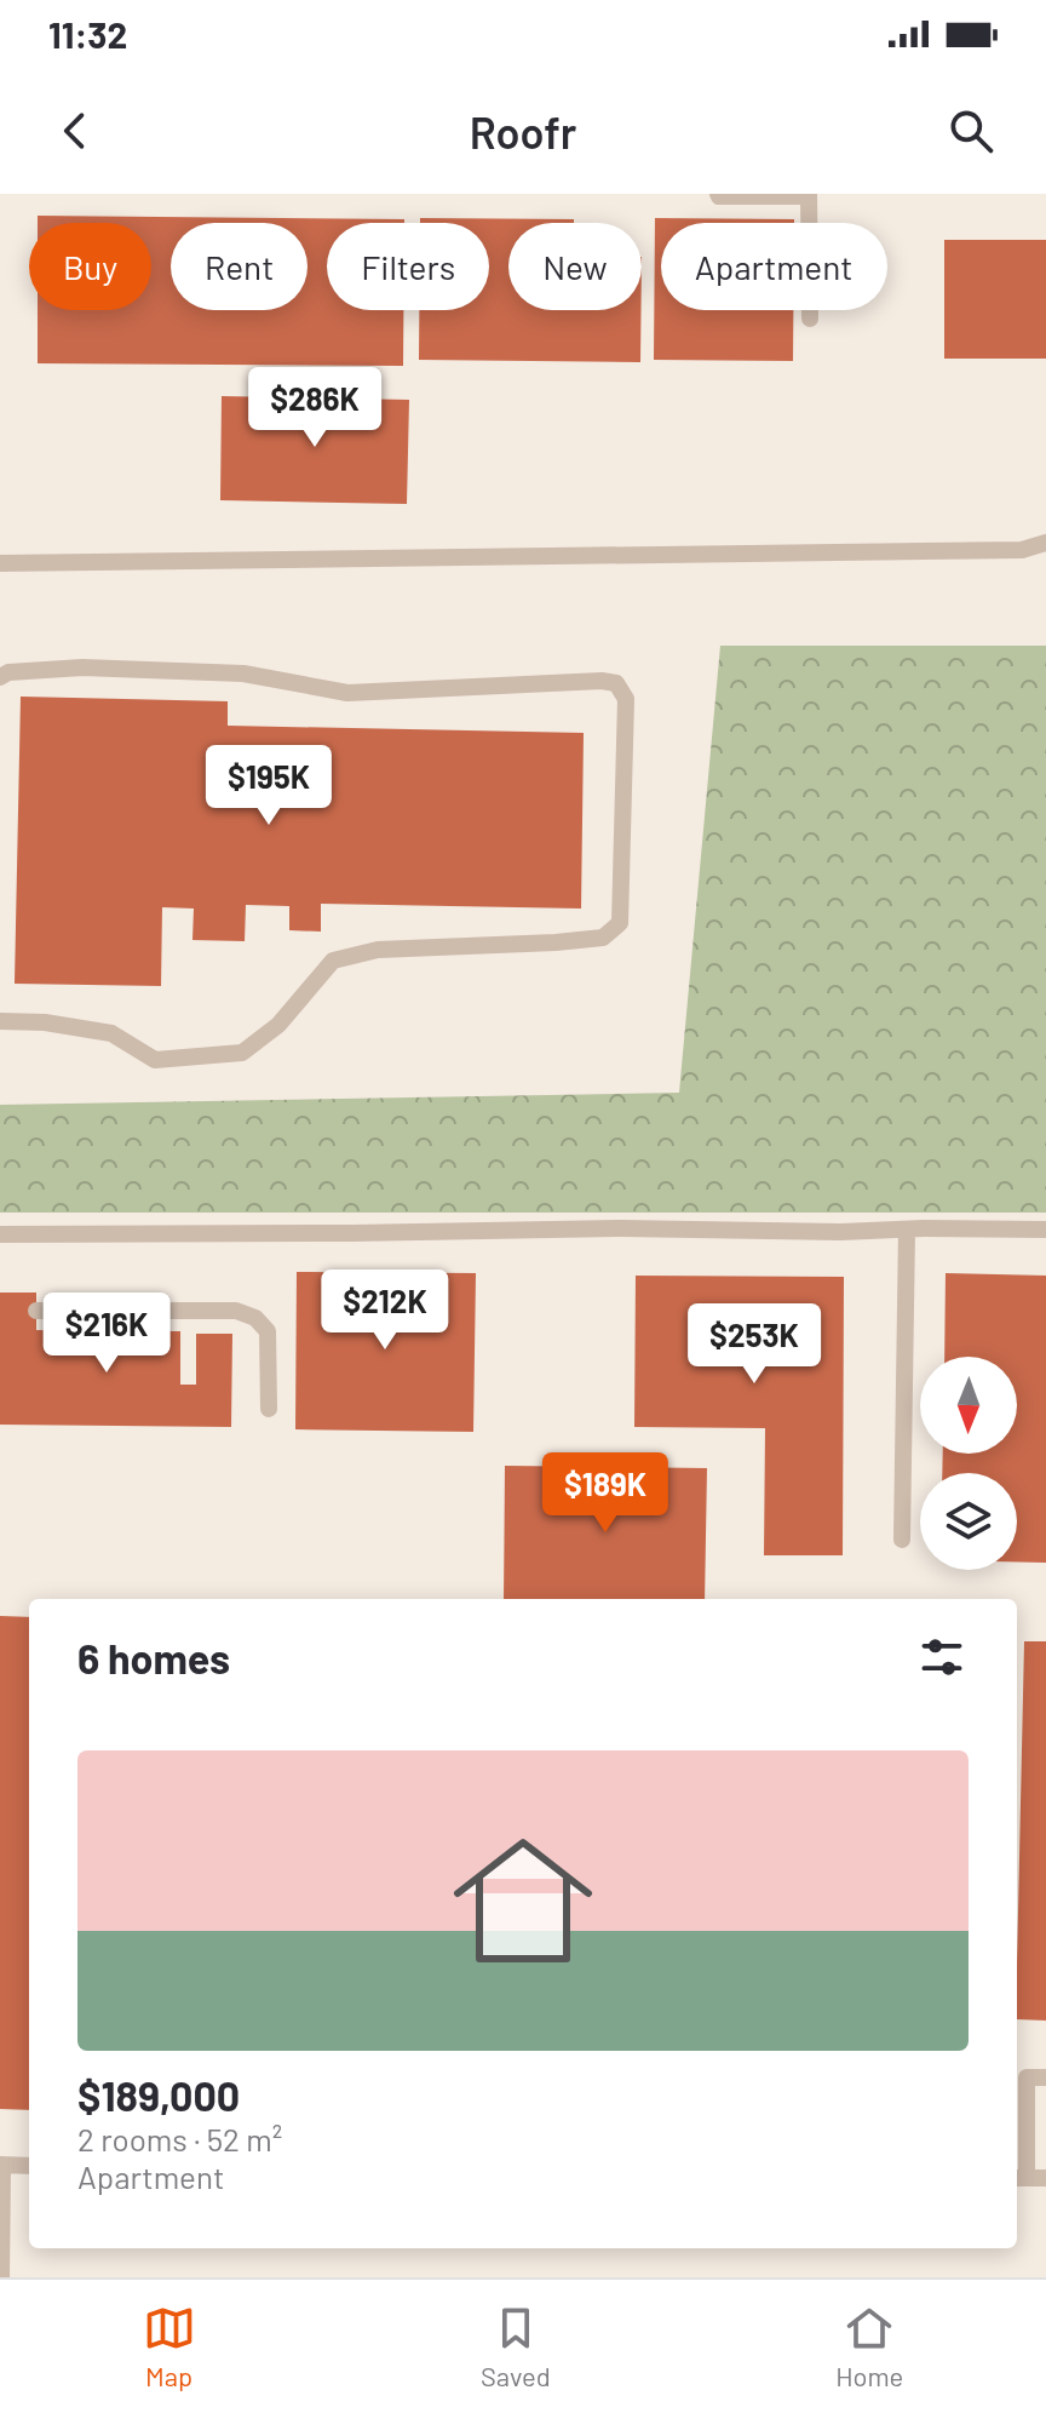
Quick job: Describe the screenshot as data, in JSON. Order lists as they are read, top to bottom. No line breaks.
{"north":"bottom","page":{"status":"11:32","header":"Roofr","chip":["Buy","Rent","Filters","New","Apartment"],"price":["$286K","$195K","$212K","$216K","$253K","$189K"],"heading":"6 homes","list":[{"name":"$189,000","note":"2 rooms · 52 m² · Apartment"}],"tabs":["Map","Saved","Home"]}}
